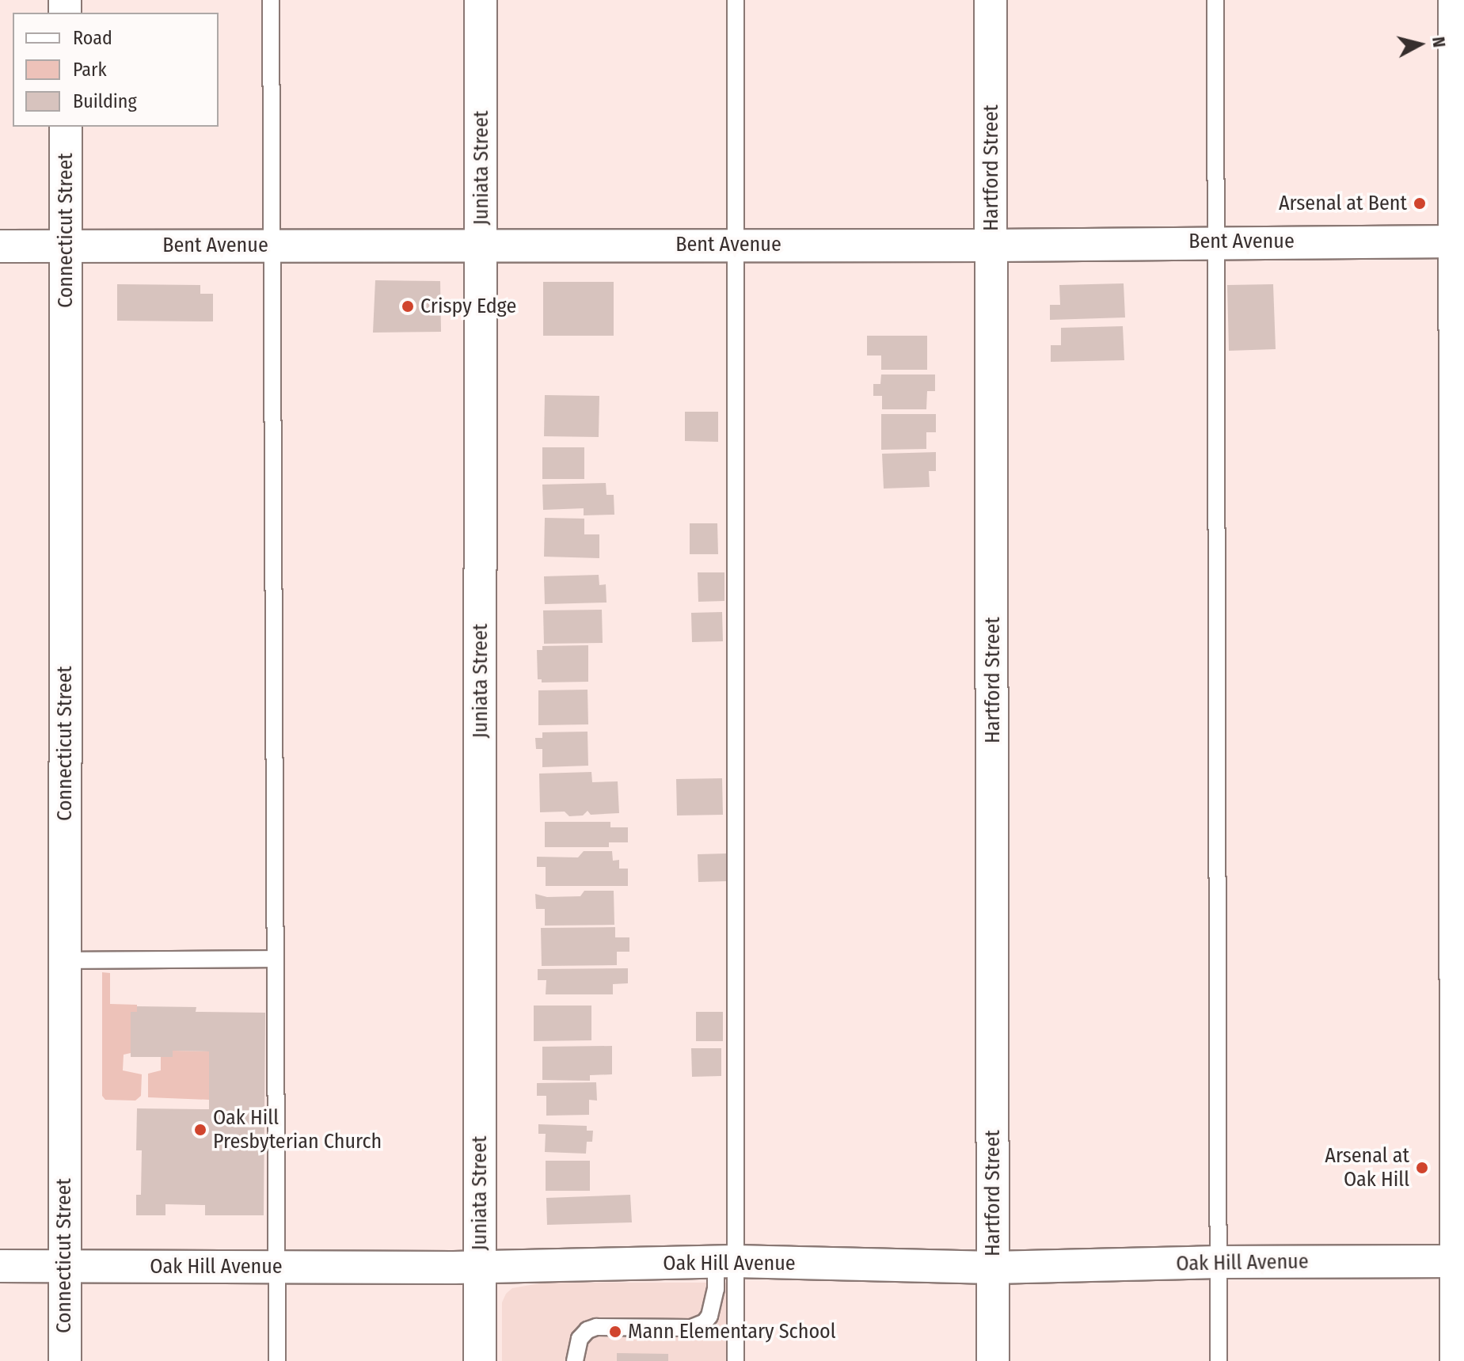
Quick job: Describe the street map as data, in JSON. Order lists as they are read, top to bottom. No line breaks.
{"streets":{"street":["Juniata Street","Hartford Street","Connecticut Street","Bent Avenue","Oak Hill Avenue"]},"crossings":[["Juniata Street","Bent Avenue"],["Juniata Street","Oak Hill Avenue"],["Hartford Street","Bent Avenue"],["Hartford Street","Oak Hill Avenue"],["Connecticut Street","Bent Avenue"],["Connecticut Street","Oak Hill Avenue"]],"places":["Arsenal at Bent","Crispy Edge","Oak Hill Presbyterian Church","Arsenal at Oak Hill","Mann Elementary School"],"legend":["Road","Park","Building"],"north":"right"}
